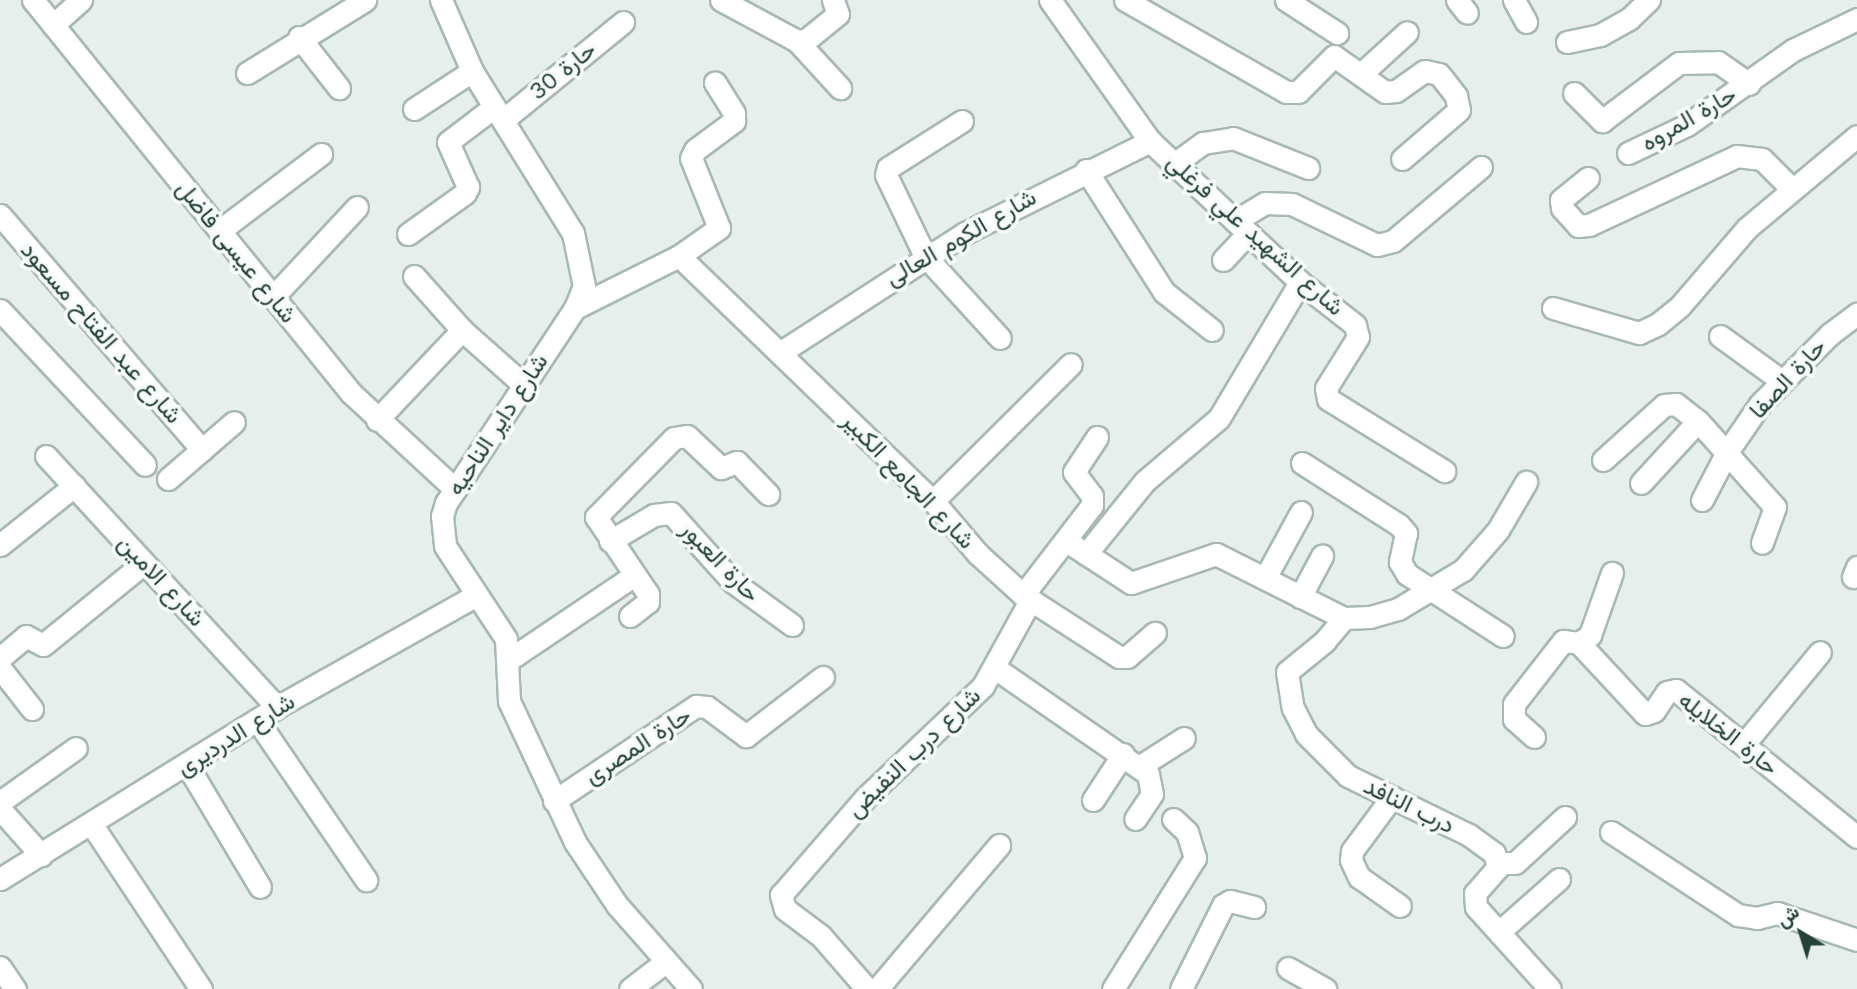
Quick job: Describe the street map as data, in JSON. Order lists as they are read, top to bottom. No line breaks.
{"streets":{"street":["حارة 30","حارة المروه","شارع الشهيد علي فرغلي","شارع الكوم العالى","شارع عيسى فاضل","شارع عبد الفتاح مسعود","حارة الصفا","شارع داير الناحيه","شارع الجامع الكبير","حارة العبور","شارع الامين","حارة الخلايله","شارع الدرديرى","حارة المصرى","شارع درب النفيض","درب النافد"]},"crossings":[["حارة 30","شارع داير الناحيه"],["شارع الشهيد علي فرغلي","شارع الكوم العالى"],["شارع الكوم العالى","شارع الجامع الكبير"],["شارع عيسى فاضل","شارع داير الناحيه"],["شارع داير الناحيه","شارع الدرديرى"],["شارع داير الناحيه","حارة المصرى"],["شارع الجامع الكبير","شارع درب النفيض"],["شارع الامين","شارع الدرديرى"]],"north":"top left"}
